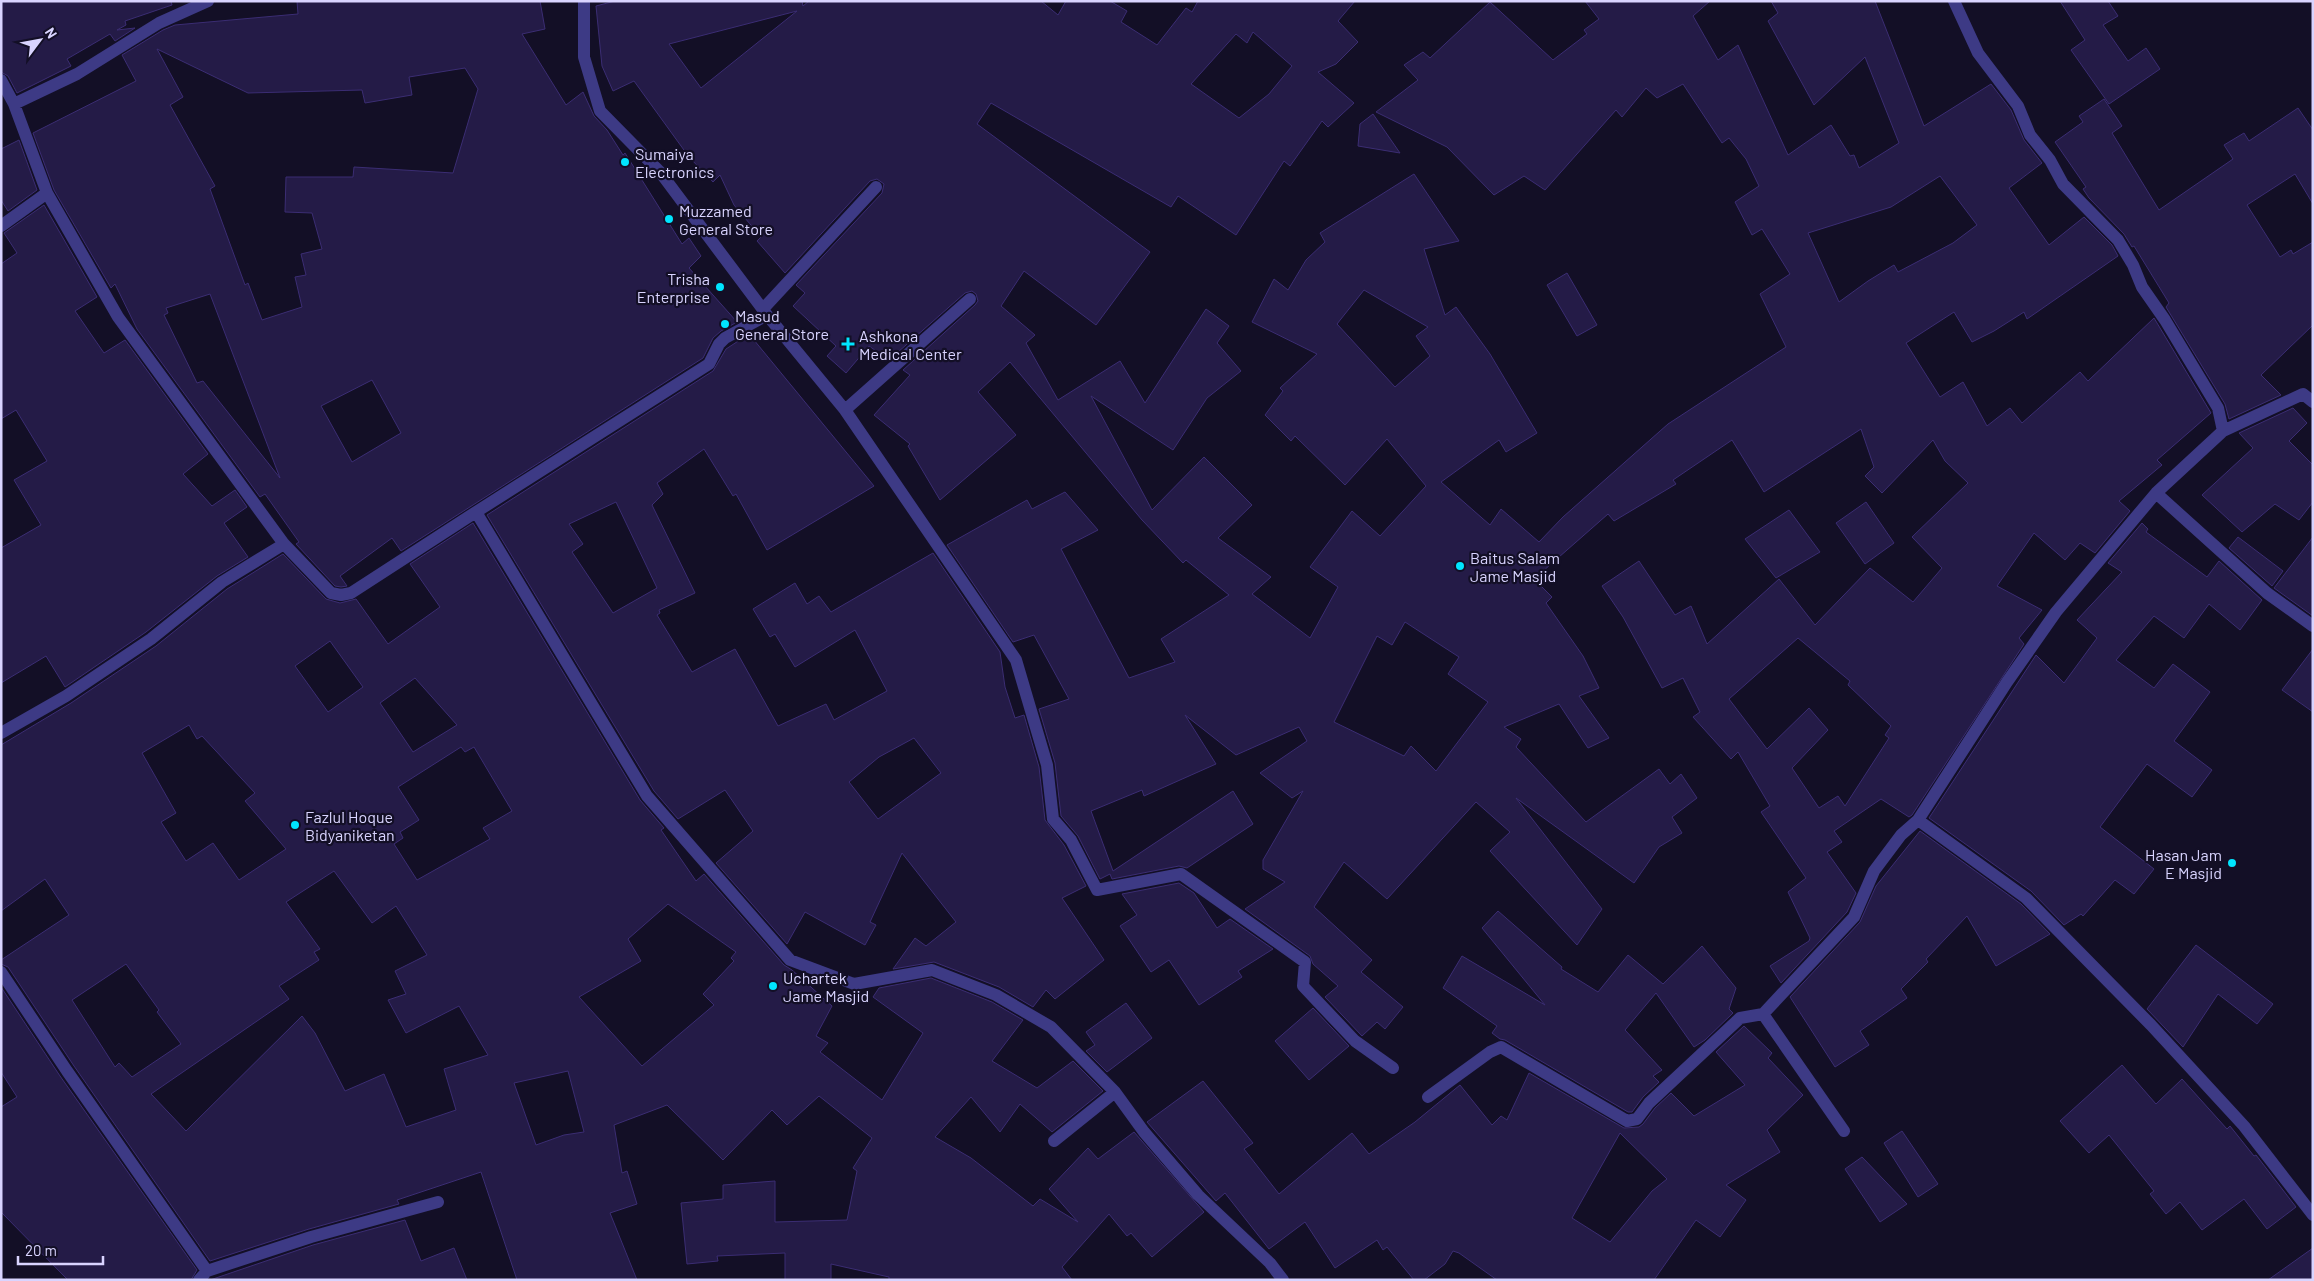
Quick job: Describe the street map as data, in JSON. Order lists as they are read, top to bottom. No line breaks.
{"places":{"other":["Sumaiya Electronics","Muzzamed General Store","Trisha Enterprise","Masud General Store","Baitus Salam Jame Masjid","Fazlul Hoque Bidyaniketan","Hasan Jam E Masjid","Uchartek Jame Masjid"],"health":["Ashkona Medical Center"]},"scale_bar":"20 m","north":"top right"}
